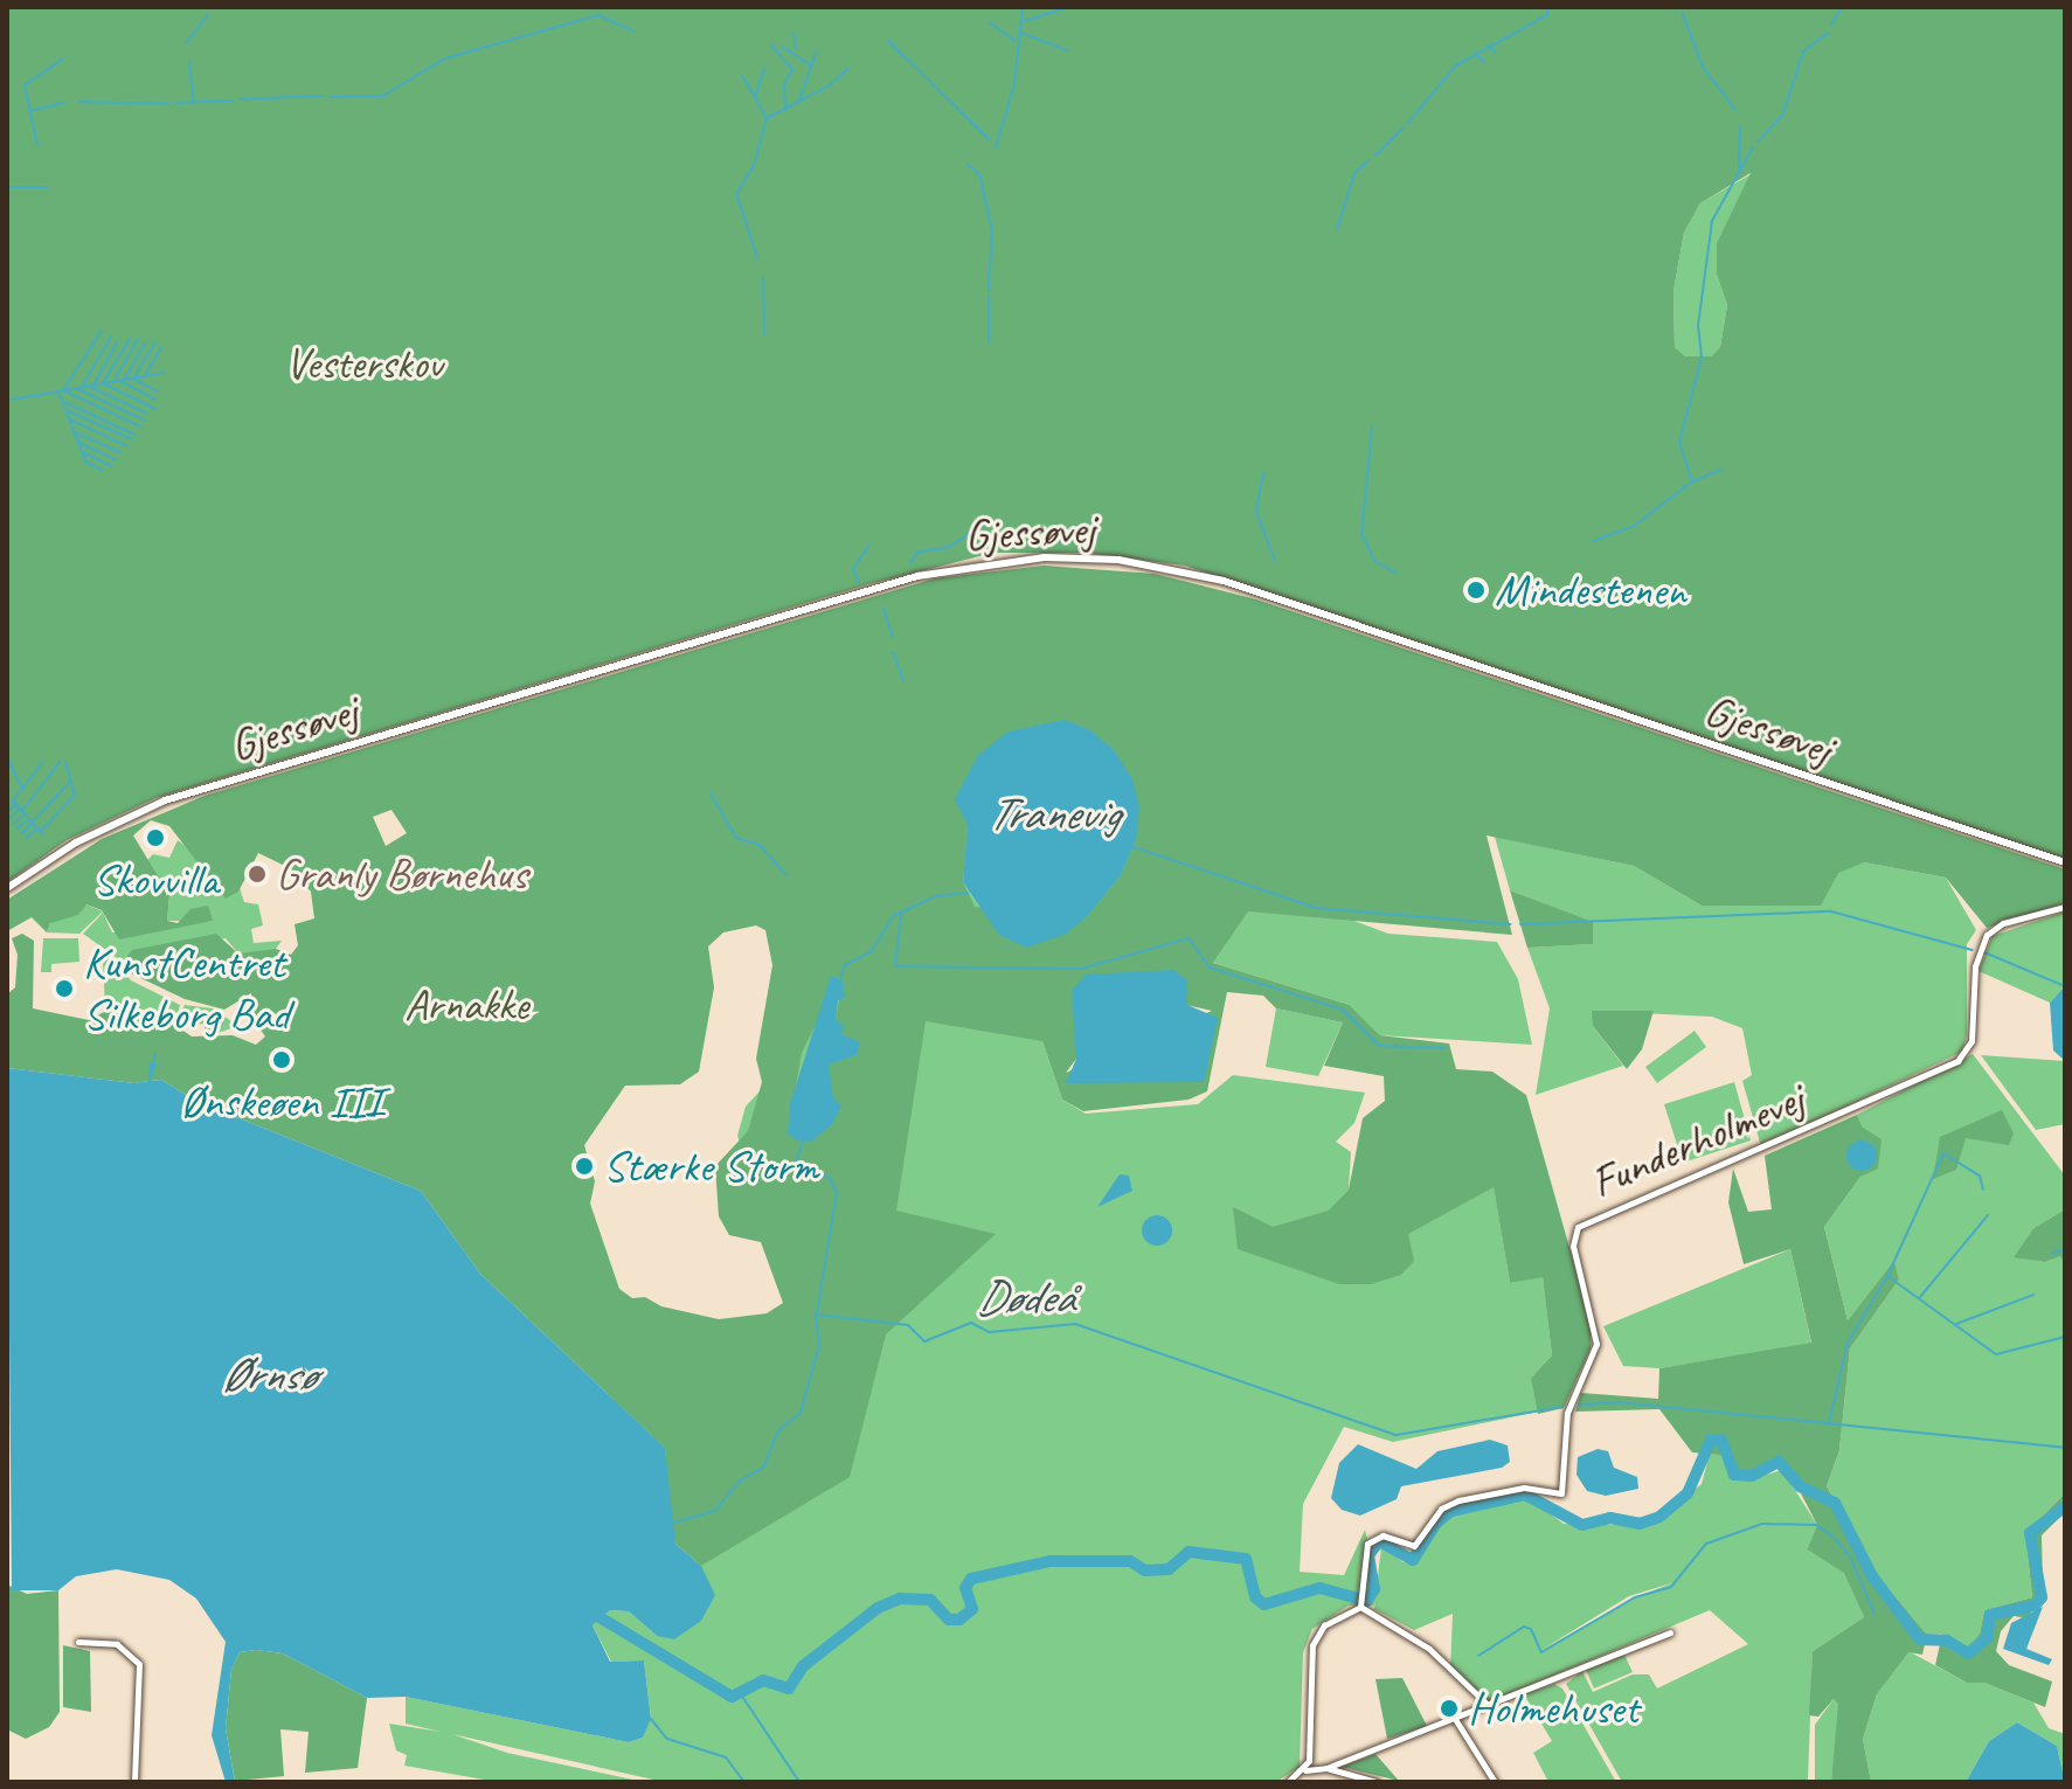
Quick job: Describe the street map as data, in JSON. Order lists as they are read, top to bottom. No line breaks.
{"streets":{"street":["Gjessøvej","Funderholmevej"]},"water":["Tranevig","Dødeå","Ørnsø"],"parks":["Vesterskov","Arnakke"],"places":["Mindestenen","Skovvilla","Granly Børnehus","KunstCentret Silkeborg Bad","Ønskeøen III","Stærke Storm","Holmehuset"]}
